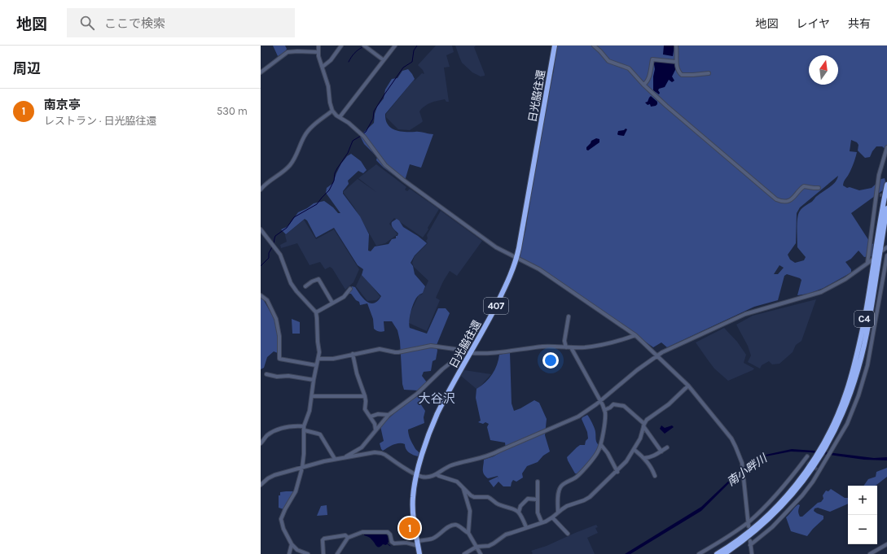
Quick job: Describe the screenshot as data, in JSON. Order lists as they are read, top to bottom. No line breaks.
{"streets":{"highway":["日光脇往還","407","C4"]},"districts":["大谷沢"],"water":["南小畔川"],"north":"top","page":{"header":"地図","search":"ここで検索","nav":["地図","レイヤ","共有"],"heading":"周辺","list":[{"mark":"1","name":"南京亭","note":"レストラン · 日光脇往還","value":"530 m"}],"map_buttons":["+","−"],"pins":"1"}}
